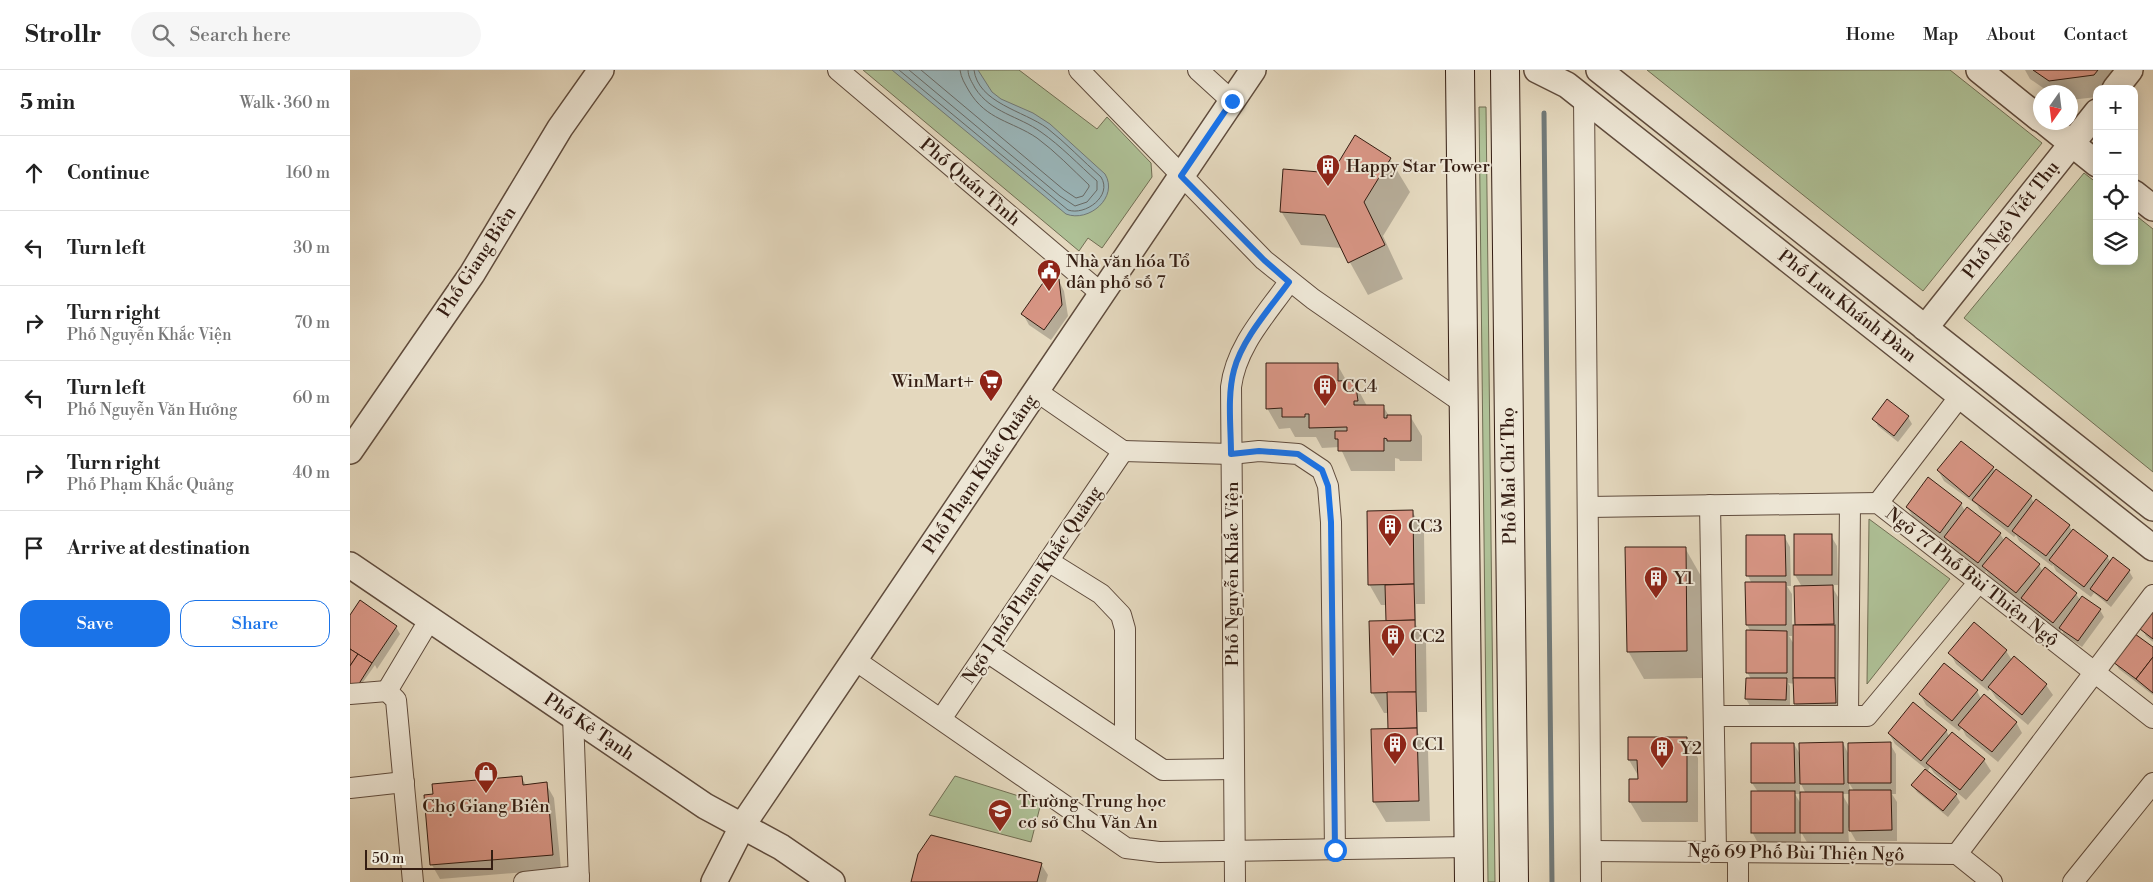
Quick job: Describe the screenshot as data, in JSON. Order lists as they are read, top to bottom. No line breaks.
{"streets":{"main road":["Phố Mai Chí Thọ"],"street":["Phố Quán Tình","Phố Ngô Viết Thụ","Phố Giang Biên","Phố Lưu Khánh Đàm","Phố Phạm Khắc Quảng","Phố Nguyễn Khắc Viện","Ngõ 77 Phố Bùi Thiện Ngộ","Ngõ 1 phố Phạm Khắc Quảng","Phố Kẻ Tạnh","Ngõ 69 Phố Bùi Thiện Ngô"]},"crossings":[["Phố Quán Tình","Phố Phạm Khắc Quảng"],["Phố Ngô Viết Thụ","Phố Lưu Khánh Đàm"],["Phố Phạm Khắc Quảng","Phố Kẻ Tạnh"]],"places":{"building":["Happy Star Tower","CC4","CC3","Y1","CC2","CC1","Y2"],"public building":["Nhà văn hóa Tổ dân phố số 7"],"supermarket":["WinMart+"],"shop":["Chợ Giang Biên"],"school or university":["Trường Trung học cơ sở Chu Văn An"]},"scale_bar":"50 m","north":"bottom","page":{"header":"Strollr","search":"Search here","nav":["Home","Map","About","Contact"],"heading":["5 min","Walk · 360 m"],"map_buttons":["+","−"],"list":[["Continue","160 m"],["Turn left","30 m"],["Turn right","Phố Nguyễn Khắc Viện","70 m"],["Turn left","Phố Nguyễn Văn Hưởng","60 m"],["Turn right","Phố Phạm Khắc Quảng","40 m"],"Arrive at destination"],"buttons":["Save","Share"],"scale":"50 m"}}
